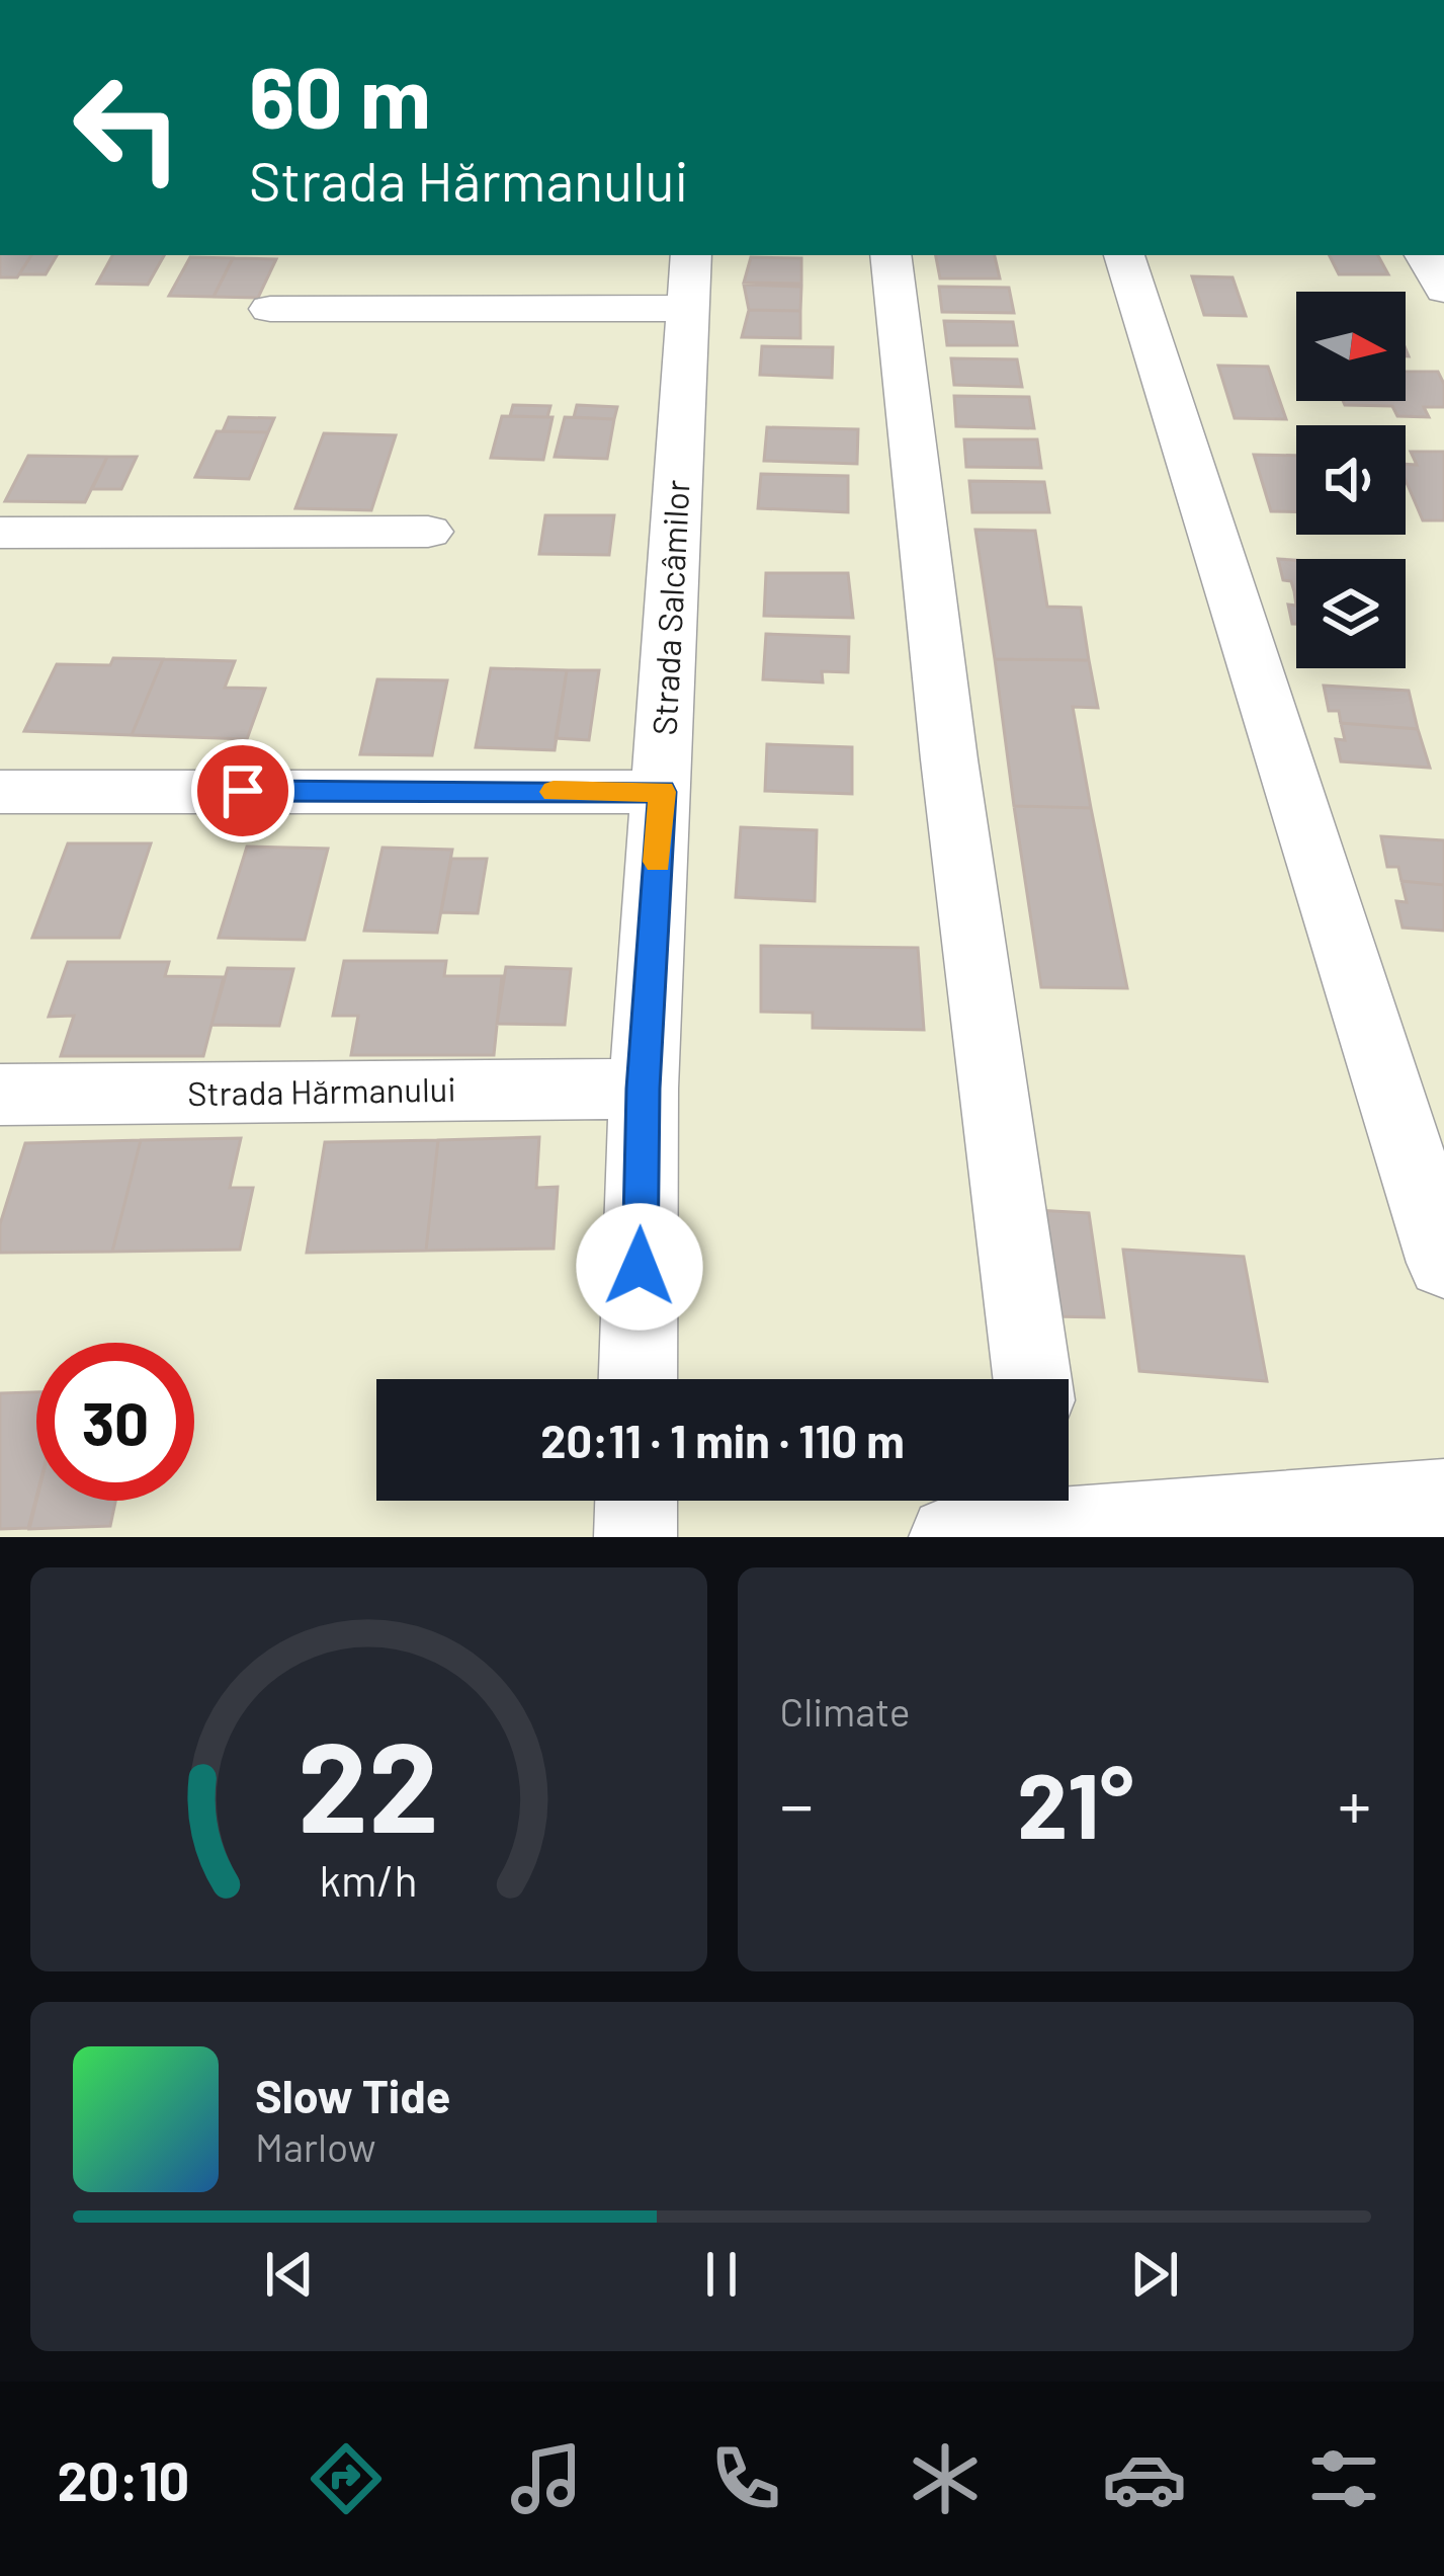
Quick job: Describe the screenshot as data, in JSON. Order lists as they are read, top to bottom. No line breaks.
{"streets":{"street":["Strada Salcâmilor","Strada Hărmanului"]},"crossings":[["Strada Salcâmilor","Strada Hărmanului"]],"north":"right","page":{"turn":["60 m","Strada Hărmanului"],"limit":"30","trip":"20:11 · 1 min · 110 m","tile":"Climate","heat":["−","21°","+"],"song":["Slow Tide","Marlow"],"tabs":"20:10","gauge":["22","km/h"]}}
